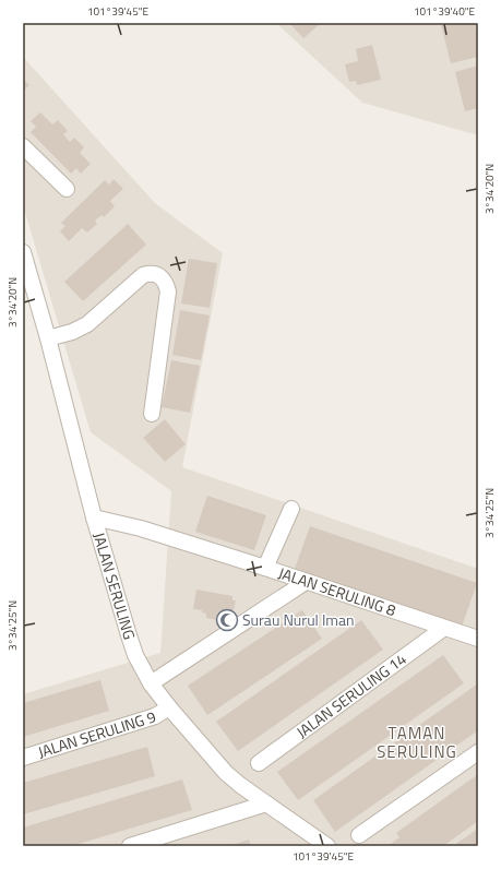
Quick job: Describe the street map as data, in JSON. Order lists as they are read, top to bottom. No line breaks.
{"streets":{"street":["JALAN SERULING","JALAN SERULING 8","JALAN SERULING 14","JALAN SERULING 9"]},"crossings":[["JALAN SERULING","JALAN SERULING 8"],["JALAN SERULING","JALAN SERULING 9"],["JALAN SERULING 8","JALAN SERULING 14"]],"districts":["TAMAN SERULING"],"places":{"mosque":["Surau Nurul Iman"]},"coordinates":["101°39'45\"E","101°39'40\"E","3°34'20\"N","3°34'25\"N"]}
